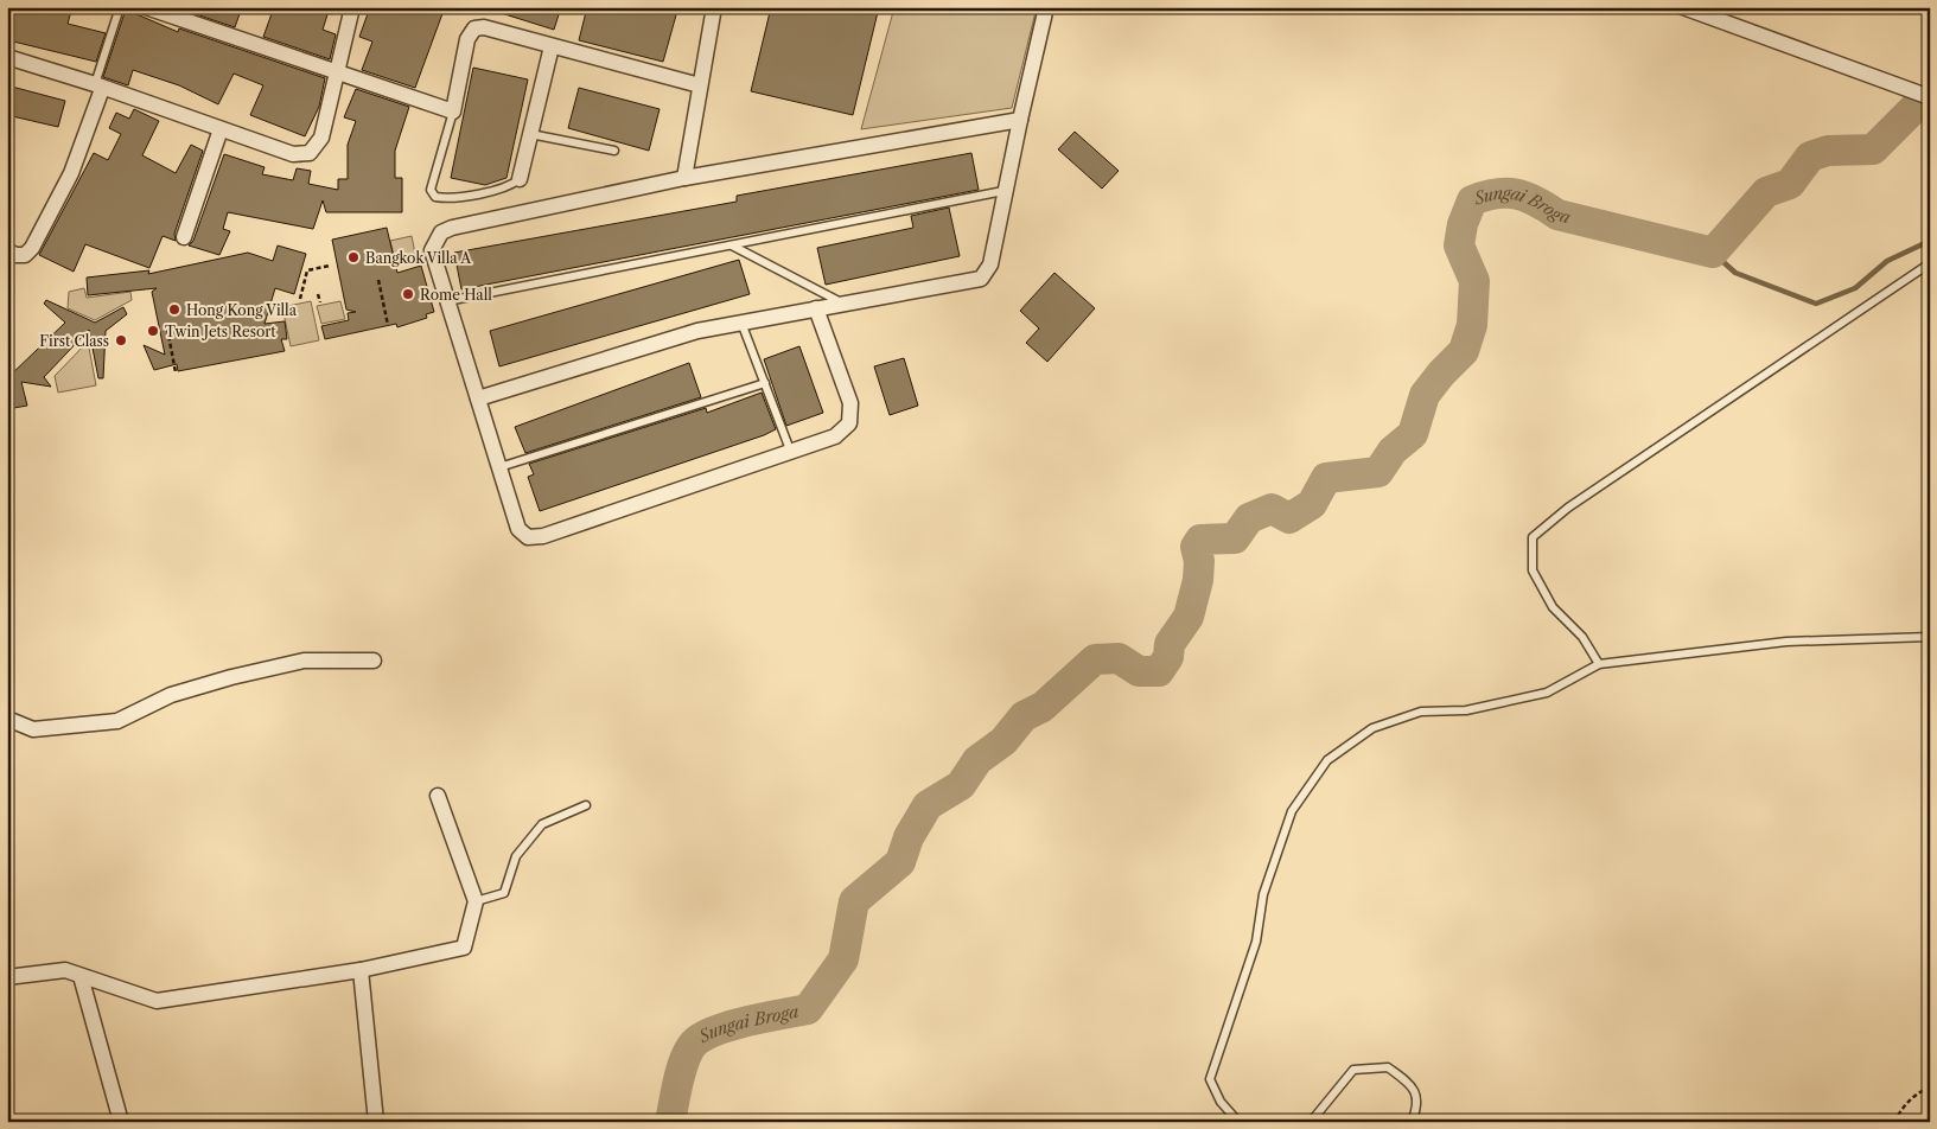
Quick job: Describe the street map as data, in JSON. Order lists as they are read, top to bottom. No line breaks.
{"water":["Sungai Broga"],"places":["Bangkok Villa A","Rome Hall","Hong Kong Villa","Twin Jets Resort","First Class"]}
